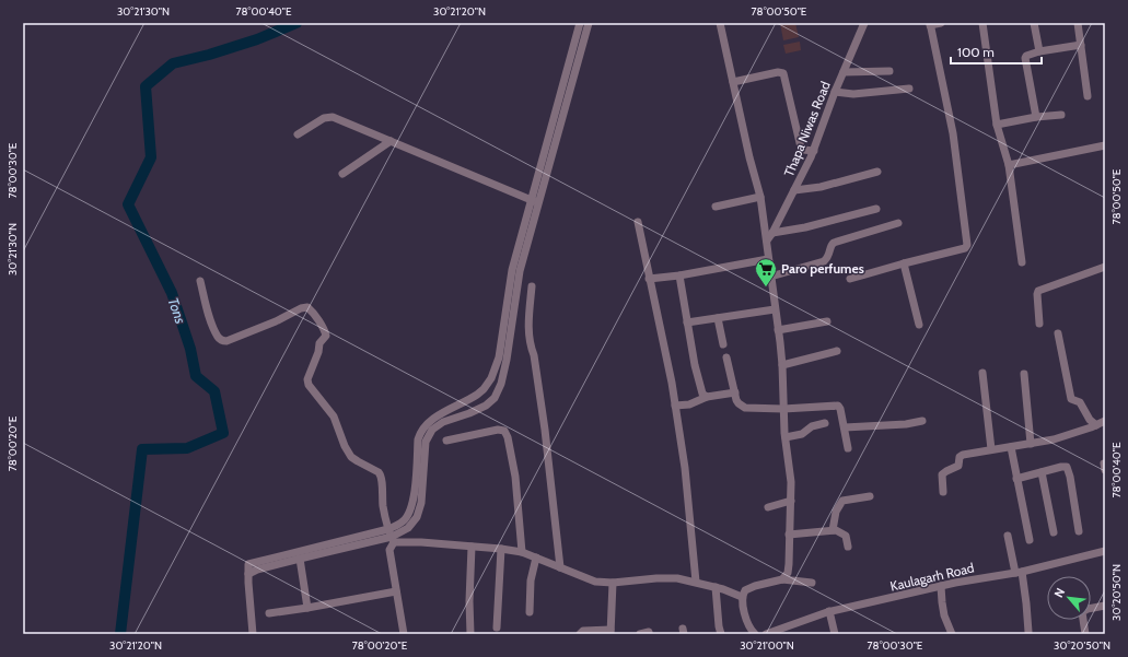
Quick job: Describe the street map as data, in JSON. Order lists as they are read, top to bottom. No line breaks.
{"streets":{"street":["Thapa Niwas Road","Kaulagarh Road"]},"water":["Tons"],"places":{"supermarket":["Paro perfumes"]},"scale_bar":"100 m","north":"top left","coordinates":["30°21'30\"N","78°00'40\"E","30°21'20\"N","78°00'50\"E","78°00'30\"E","78°00'20\"E","30°20'50\"N","30°21'00\"N"]}
